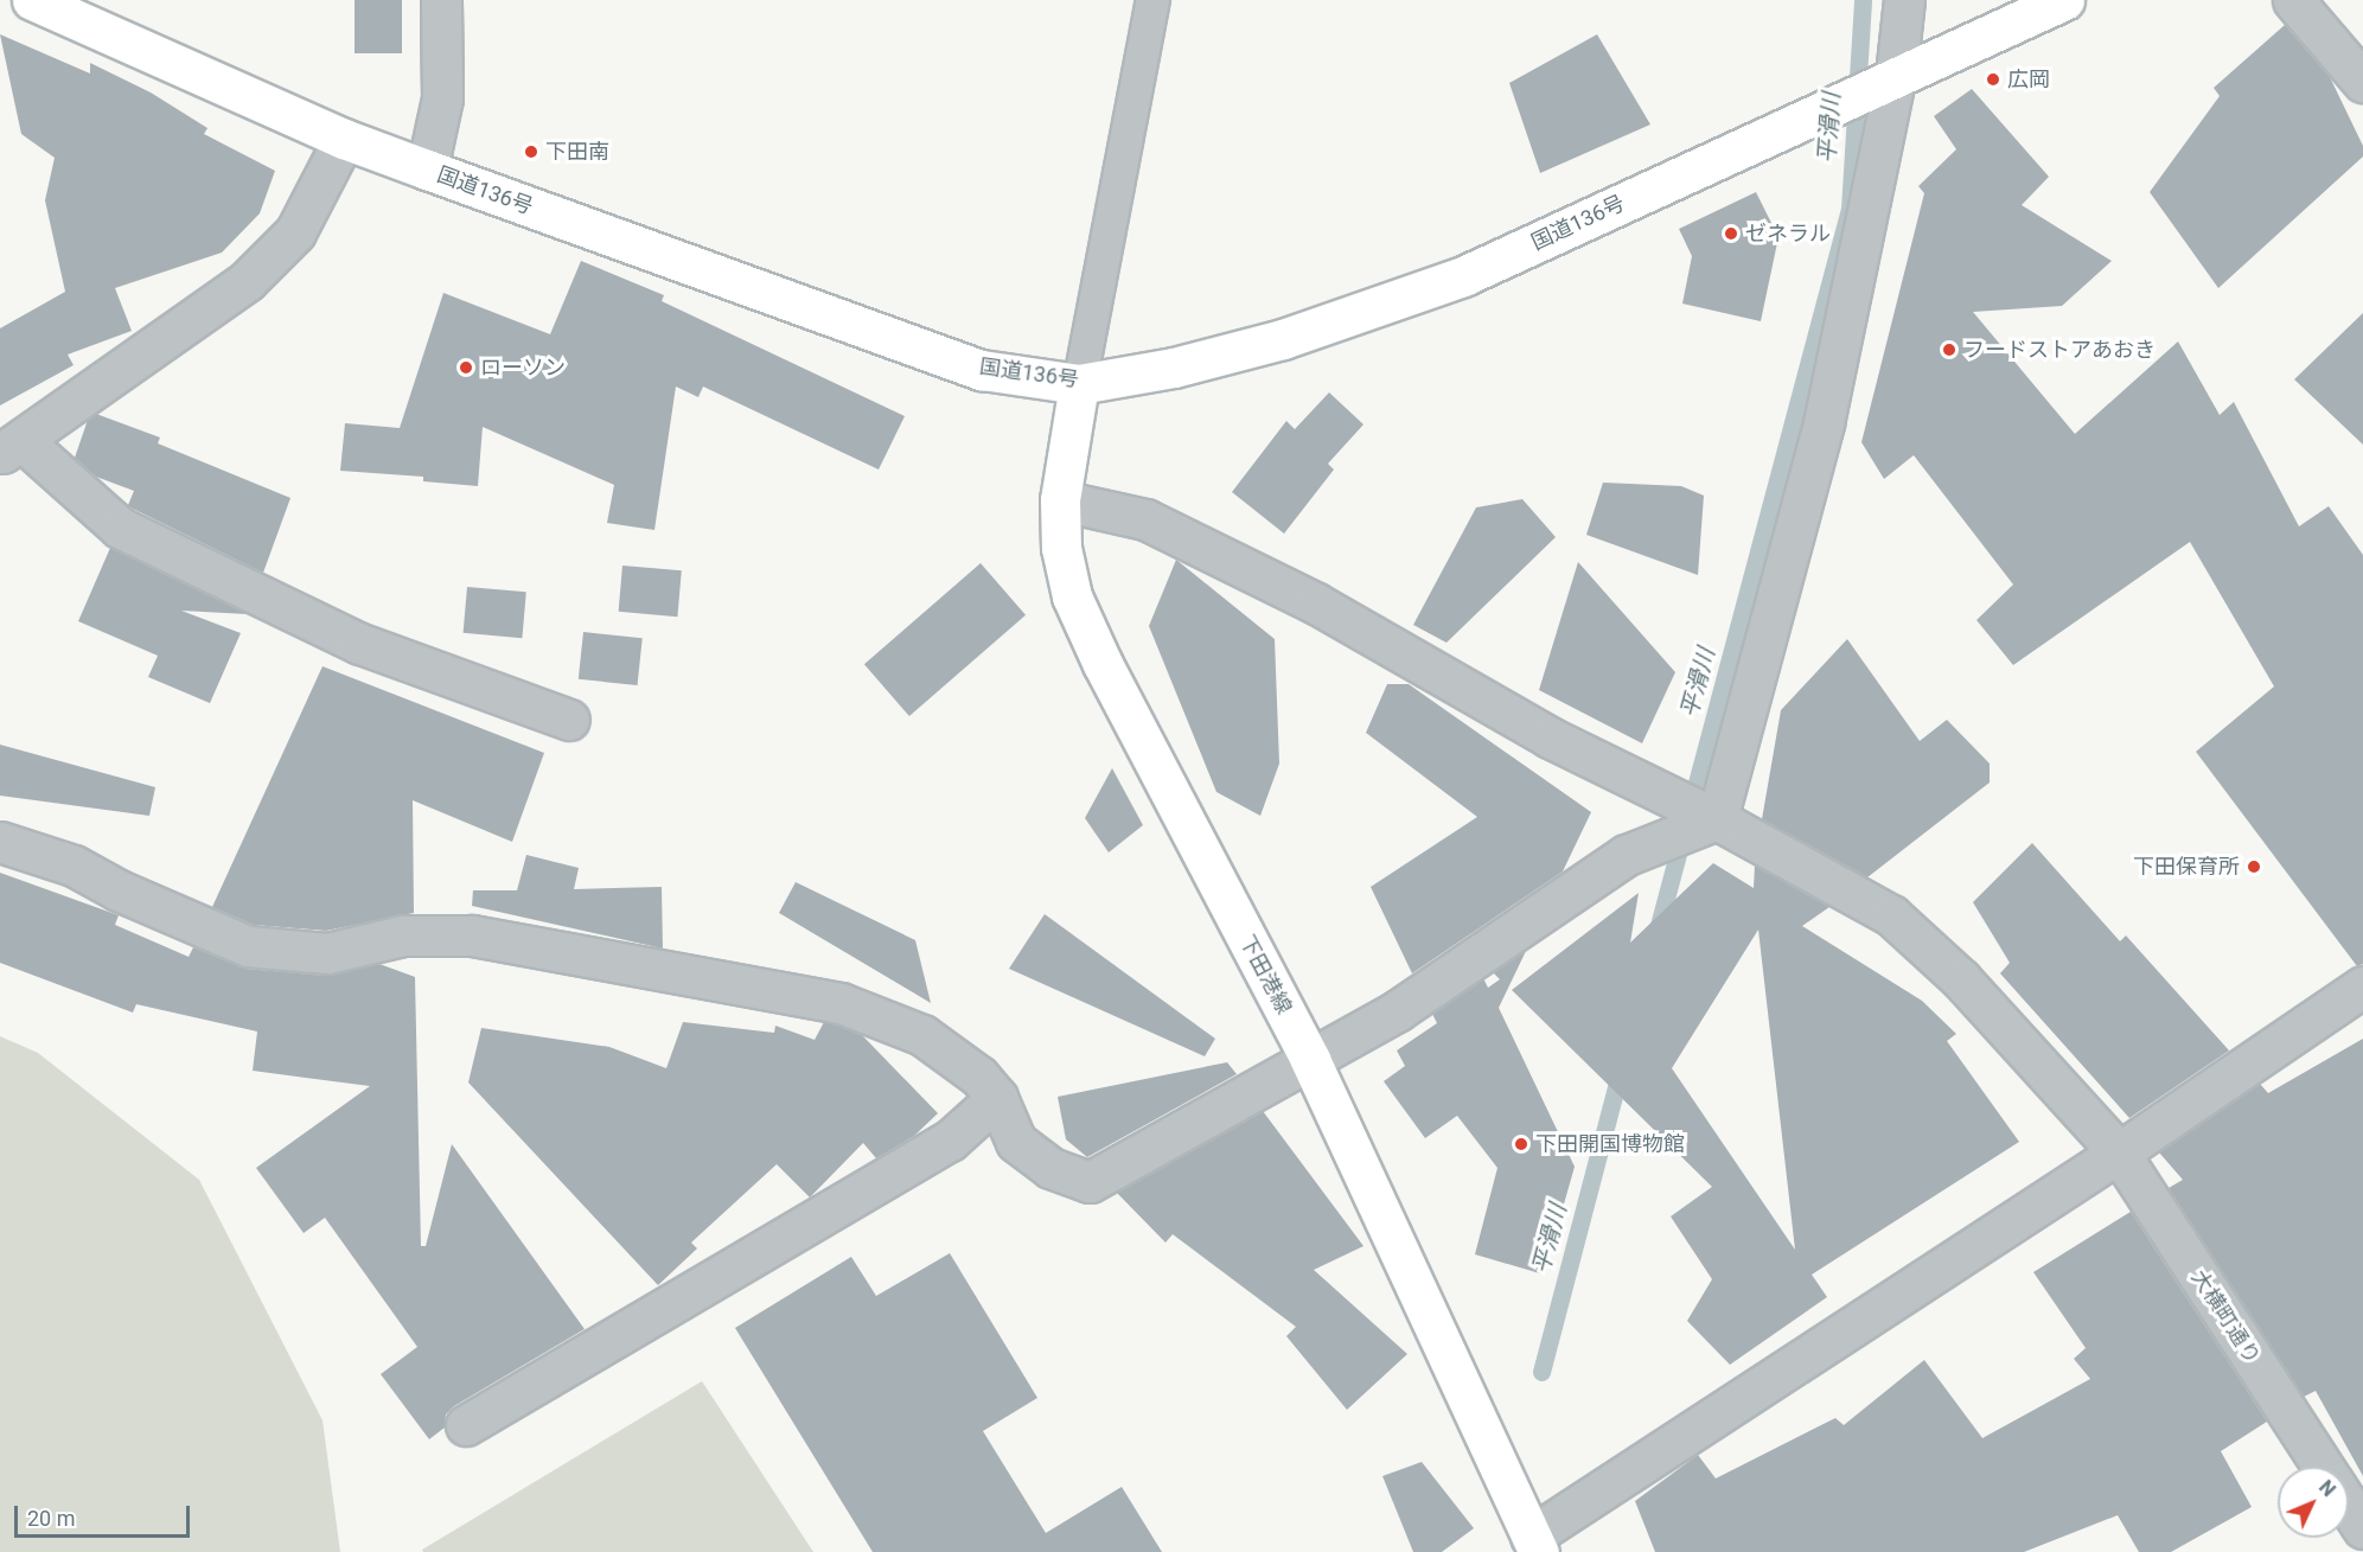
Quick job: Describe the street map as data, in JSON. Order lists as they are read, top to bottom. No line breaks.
{"streets":{"main road":["国道136号","下田港線"],"street":["大横町通り"]},"crossings":[["国道136号","下田港線"],["下田港線","大横町通り"]],"water":["平滑川"],"places":["広岡","下田南","ゼネラル","フードストアあおき","ローソン","下田保育所","下田開国博物館"],"scale_bar":"20 m","north":"top right"}
